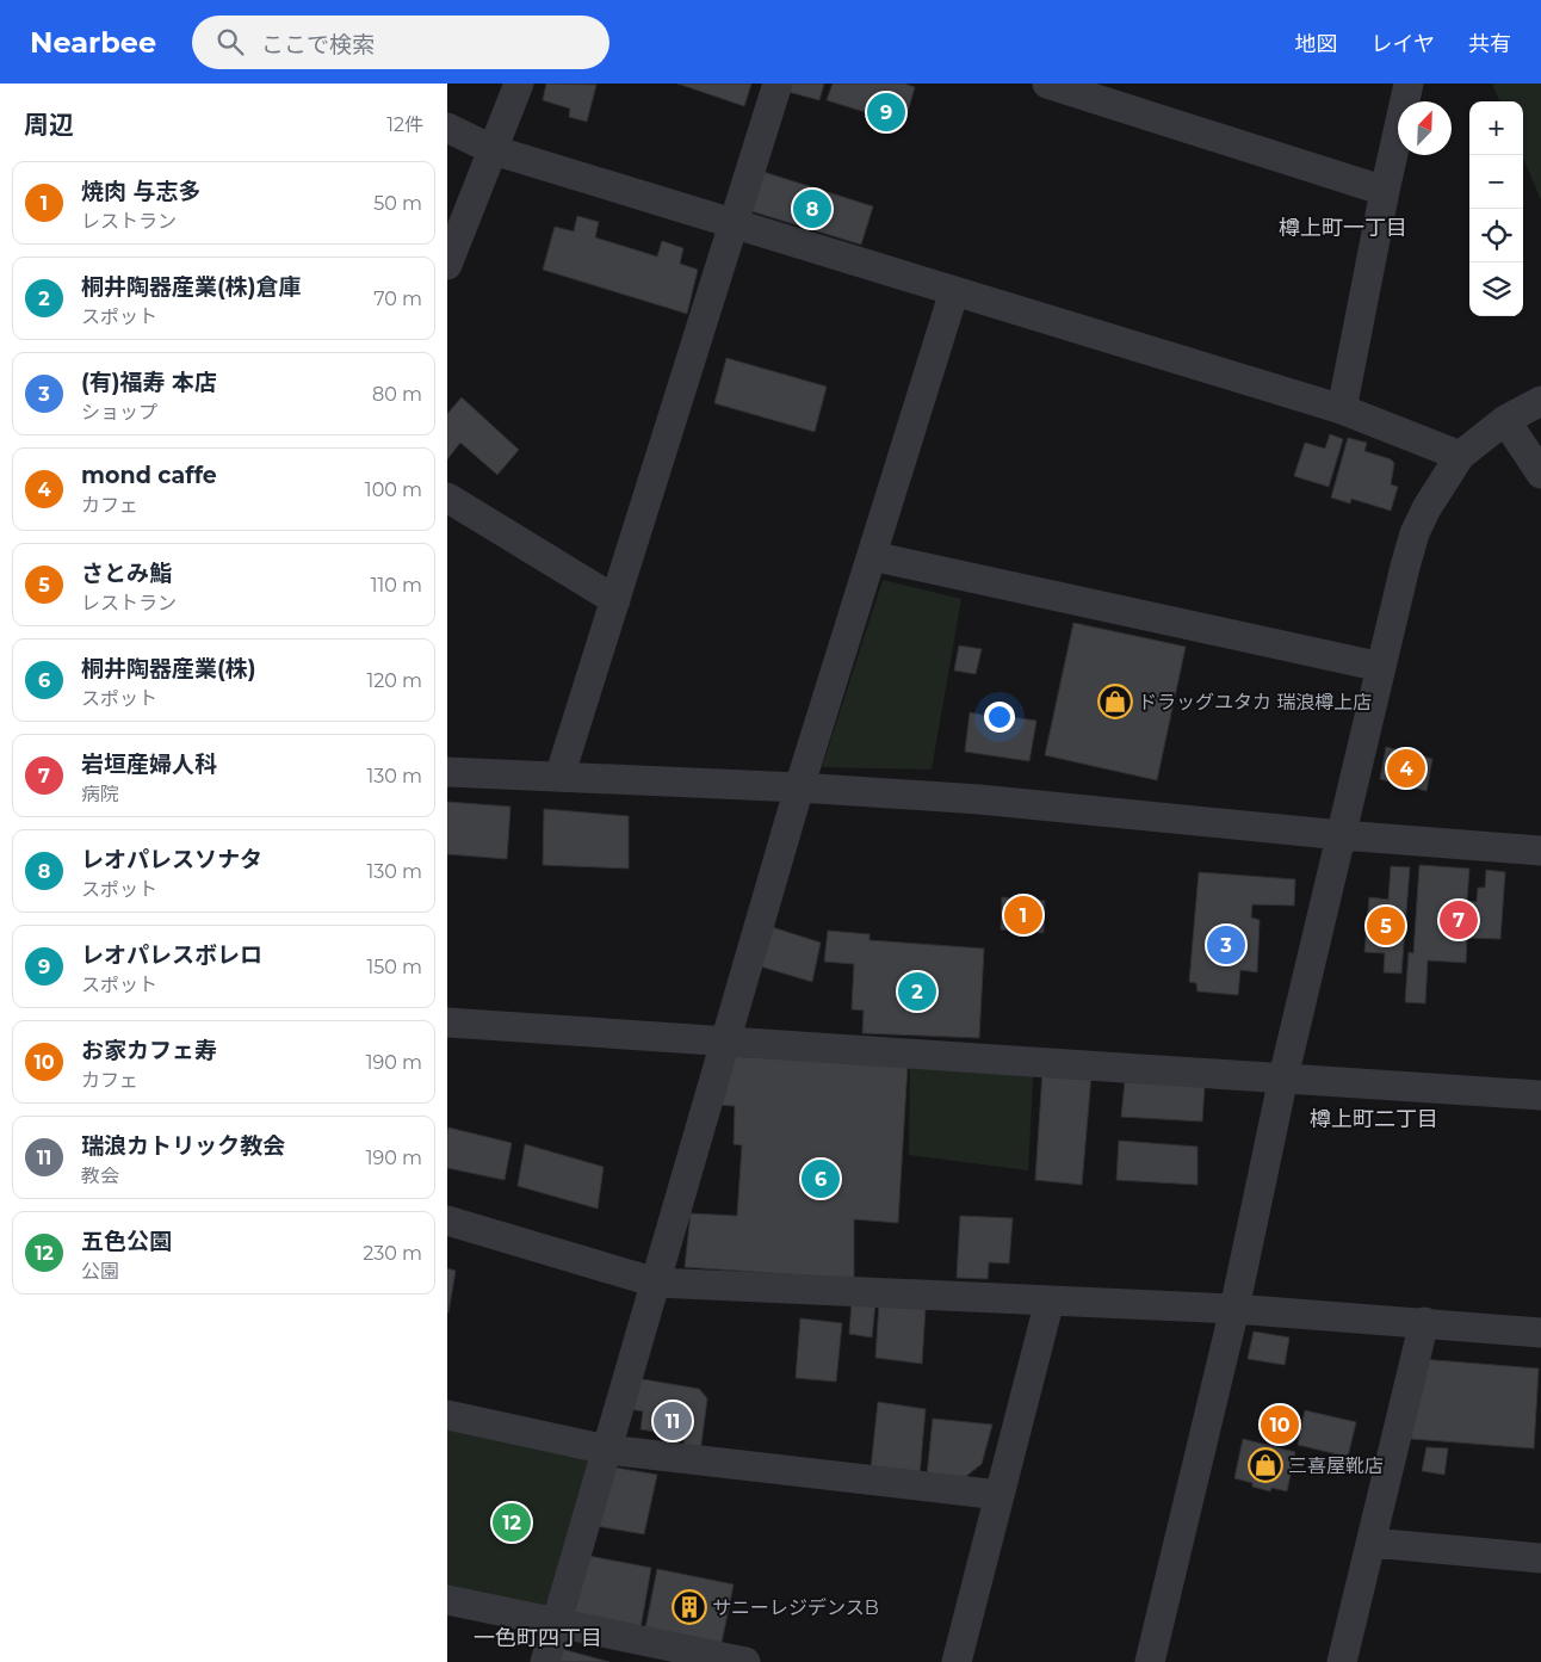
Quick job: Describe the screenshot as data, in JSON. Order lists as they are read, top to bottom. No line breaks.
{"districts":["樽上町一丁目","樽上町二丁目","一色町四丁目"],"places":{"shop":["ドラッグユタカ 瑞浪樽上店","三喜屋靴店"],"building":["サニーレジデンスB"]},"north":"top right","page":{"header":"Nearbee","search":"ここで検索","nav":["地図","レイヤ","共有"],"heading":["周辺","12件"],"pins":["9","8","4","1","7","5","3","2","6","11","10","12"],"map_buttons":["+","−"],"list":[{"mark":"1","name":"焼肉 与志多","note":"レストラン","value":"50 m"},{"mark":"2","name":"桐井陶器産業(株)倉庫","note":"スポット","value":"70 m"},{"mark":"3","name":"(有)福寿 本店","note":"ショップ","value":"80 m"},{"mark":"4","name":"mond caffe","note":"カフェ","value":"100 m"},{"mark":"5","name":"さとみ鮨","note":"レストラン","value":"110 m"},{"mark":"6","name":"桐井陶器産業(株)","note":"スポット","value":"120 m"},{"mark":"7","name":"岩垣産婦人科","note":"病院","value":"130 m"},{"mark":"8","name":"レオパレスソナタ","note":"スポット","value":"130 m"},{"mark":"9","name":"レオパレスボレロ","note":"スポット","value":"150 m"},{"mark":"10","name":"お家カフェ寿","note":"カフェ","value":"190 m"},{"mark":"11","name":"瑞浪カトリック教会","note":"教会","value":"190 m"},{"mark":"12","name":"五色公園","note":"公園","value":"230 m"}]}}
